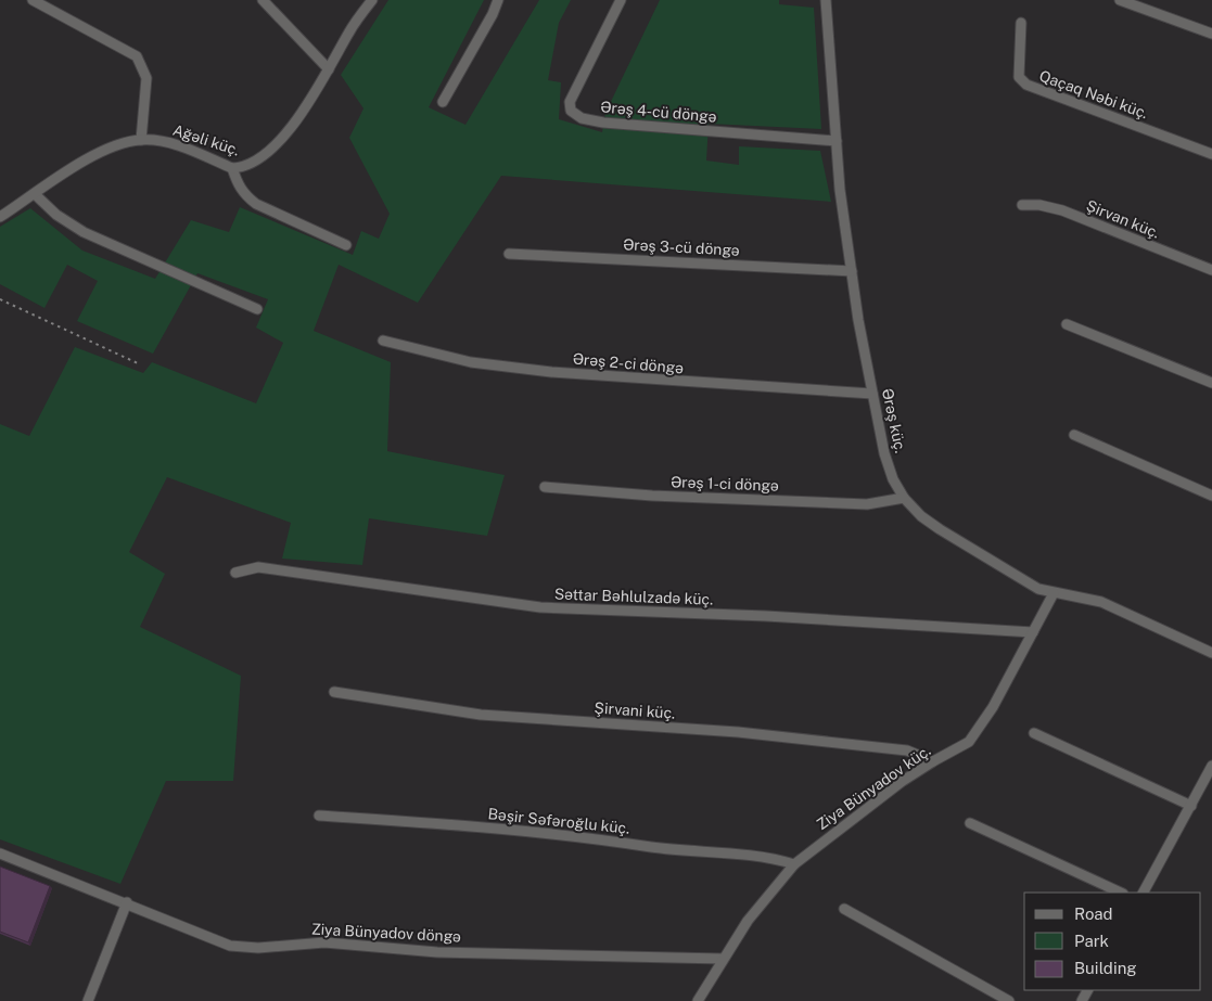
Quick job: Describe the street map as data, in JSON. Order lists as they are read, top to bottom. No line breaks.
{"streets":{"street":["Qaçaq Nəbi küç.","Ərəş 4-cü döngə","Ağəli küç.","Şirvan küç.","Ərəş 3-cü döngə","Ərəş 2-ci döngə","Ərəş küç.","Ərəş 1-ci döngə","Səttar Bəhlulzadə küç.","Şirvani küç.","Ziya Bünyadov küç.","Bəşir Səfəroğlu küç.","Ziya Bünyadov döngə"]},"crossings":[["Ərəş 4-cü döngə","Ərəş küç."],["Ərəş 3-cü döngə","Ərəş küç."],["Ərəş 2-ci döngə","Ərəş küç."],["Ərəş küç.","Ərəş 1-ci döngə"],["Ərəş küç.","Ziya Bünyadov küç."],["Səttar Bəhlulzadə küç.","Ziya Bünyadov küç."],["Şirvani küç.","Ziya Bünyadov küç."],["Ziya Bünyadov küç.","Bəşir Səfəroğlu küç."],["Ziya Bünyadov küç.","Ziya Bünyadov döngə"]],"legend":["Road","Park","Building"]}
